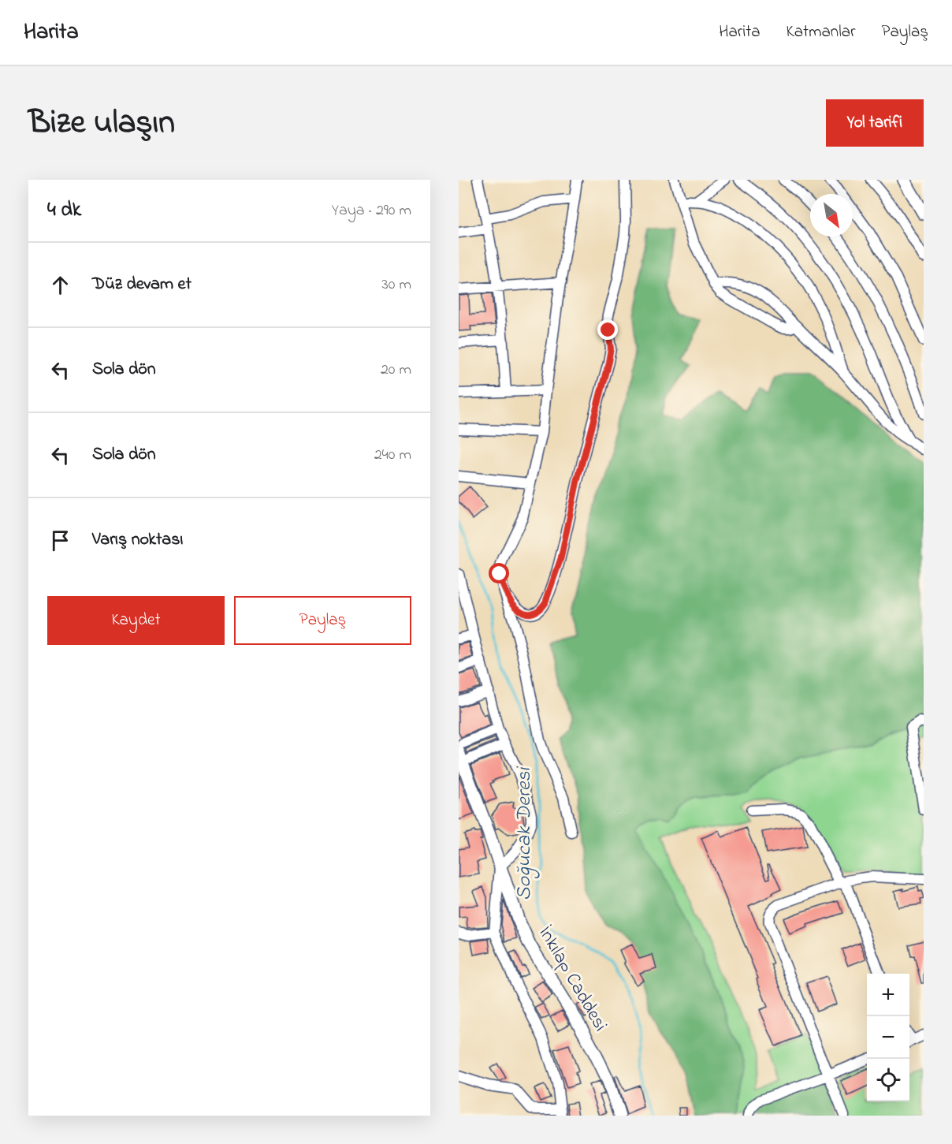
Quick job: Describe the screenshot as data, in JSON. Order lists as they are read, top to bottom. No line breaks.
{"streets":{"street":["İnkılap Caddesi"]},"water":["Soğucak Deresi"],"north":"bottom right","page":{"header":"Harita","nav":["Harita","Katmanlar","Paylaş"],"title":"Bize ulaşın","buttons":["Yol tarifi",["Kaydet","Paylaş"]],"heading":["4 dk","Yaya · 290 m"],"list":[["Düz devam et","30 m"],["Sola dön","20 m"],["Sola dön","240 m"],"Varış noktası"],"map_buttons":["+","−"]}}
